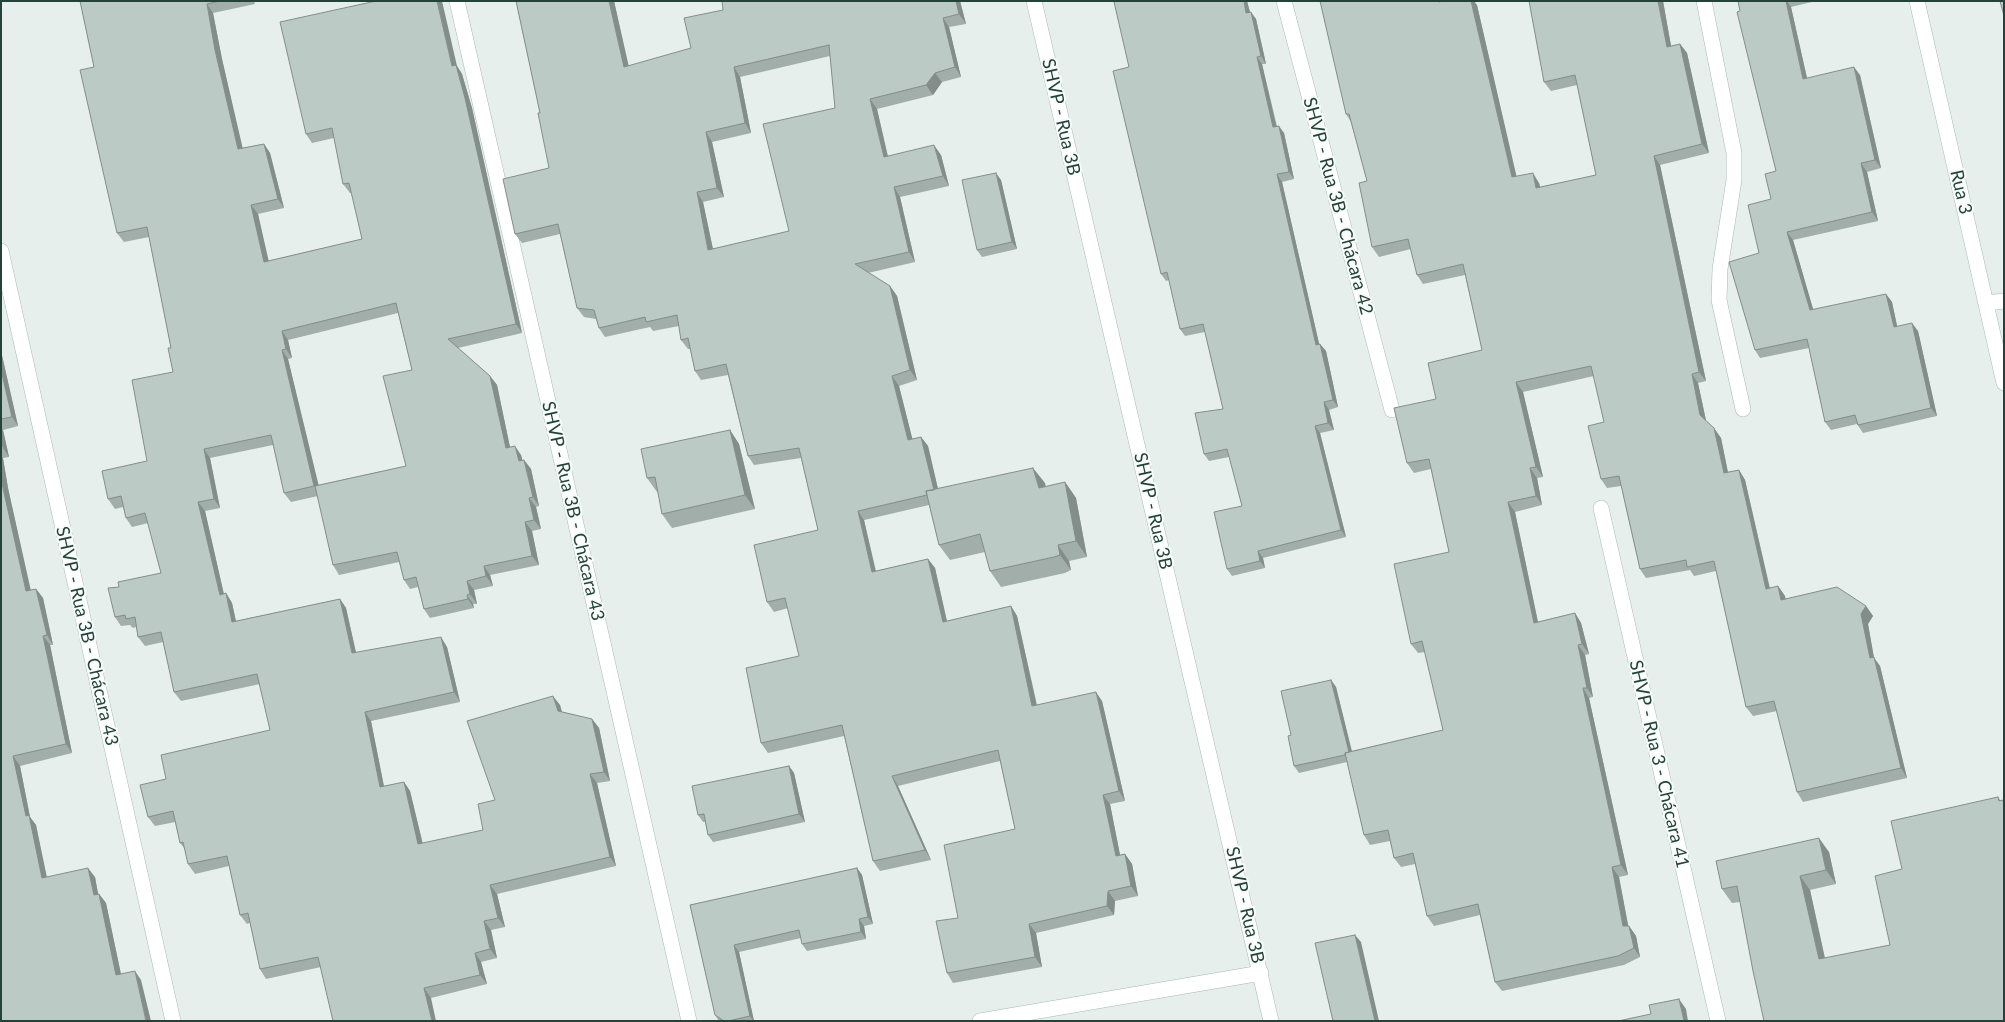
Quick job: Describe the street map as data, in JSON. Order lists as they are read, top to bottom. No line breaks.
{"streets":{"street":["SHVP - Rua 3B","Rua 3","SHVP - Rua 3B - Chácara 42","SHVP - Rua 3B - Chácara 43","SHVP - Rua 3 - Chácara 41"]}}
